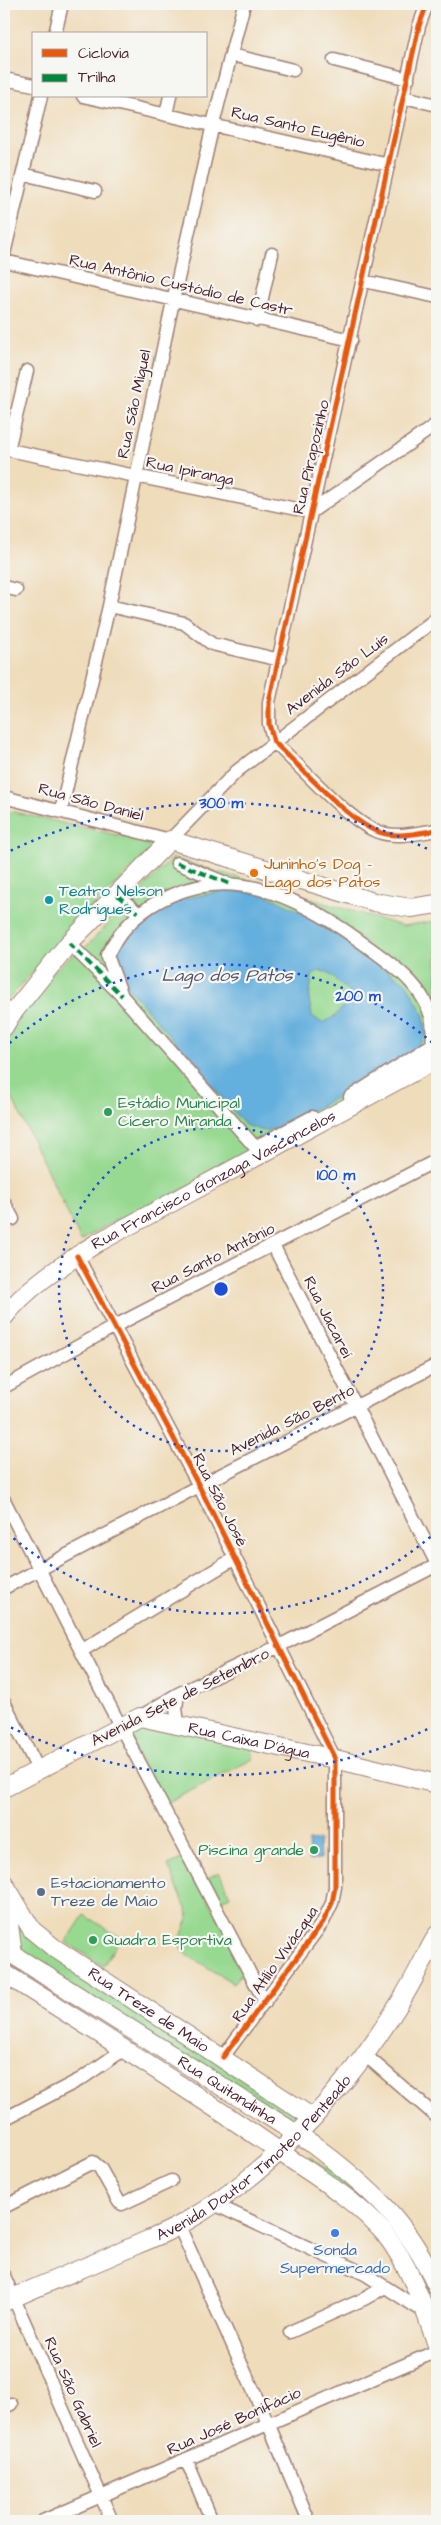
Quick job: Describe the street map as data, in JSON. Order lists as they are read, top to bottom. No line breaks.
{"streets":{"main road":["Rua Francisco Gonzaga Vasconcelos","Avenida Sete de Setembro","Rua Caixa D'água","Rua Treze de Maio","Rua Quitandinha","Avenida Doutor Timoteo Penteado"],"street":["Rua Santo Eugênio","Rua Antônio Custódio de Castr","Rua São Miguel","Rua Pirapozinho","Rua Ipiranga","Avenida São Luís","Rua São Daniel","Rua Santo Antônio","Rua Jacareí","Avenida São Bento","Rua São José","Rua Atílio Vivácqua","Rua São Gabriel","Rua José Bonifácio"]},"crossings":[["Rua Santo Eugênio","Rua São Miguel"],["Rua Santo Eugênio","Rua Pirapozinho"],["Rua Antônio Custódio de Castr","Rua São Miguel"],["Rua Antônio Custódio de Castr","Rua Pirapozinho"],["Rua São Miguel","Rua Ipiranga"],["Rua São Miguel","Rua São Daniel"],["Rua Pirapozinho","Rua Ipiranga"],["Rua Pirapozinho","Avenida São Luís"],["Avenida São Luís","Rua São Daniel"],["Rua Francisco Gonzaga Vasconcelos","Rua São José"],["Rua Santo Antônio","Rua Jacareí"],["Rua Santo Antônio","Rua São José"],["Rua Jacareí","Avenida São Bento"],["Rua Jacareí","Avenida Sete de Setembro"],["Avenida São Bento","Rua São José"],["Rua São José","Avenida Sete de Setembro"],["Rua São José","Rua Caixa D'água"],["Rua São José","Rua Atílio Vivácqua"],["Avenida Sete de Setembro","Rua Caixa D'água"],["Rua Caixa D'água","Rua Atílio Vivácqua"],["Rua Atílio Vivácqua","Rua Treze de Maio"],["Rua Treze de Maio","Avenida Doutor Timoteo Penteado"],["Rua Quitandinha","Avenida Doutor Timoteo Penteado"],["Avenida Doutor Timoteo Penteado","Rua São Gabriel"],["Rua São Gabriel","Rua José Bonifácio"]],"water":["Lago dos Patos"],"places":["Juninho's Dog - Lago dos Patos","Teatro Nelson Rodrigues","Estádio Municipal Cícero Miranda","Piscina grande","Estacionamento Treze de Maio","Quadra Esportiva","Sonda Supermercado"],"legend":["Ciclovia","Trilha"],"rings":["300 m","200 m","100 m"]}
